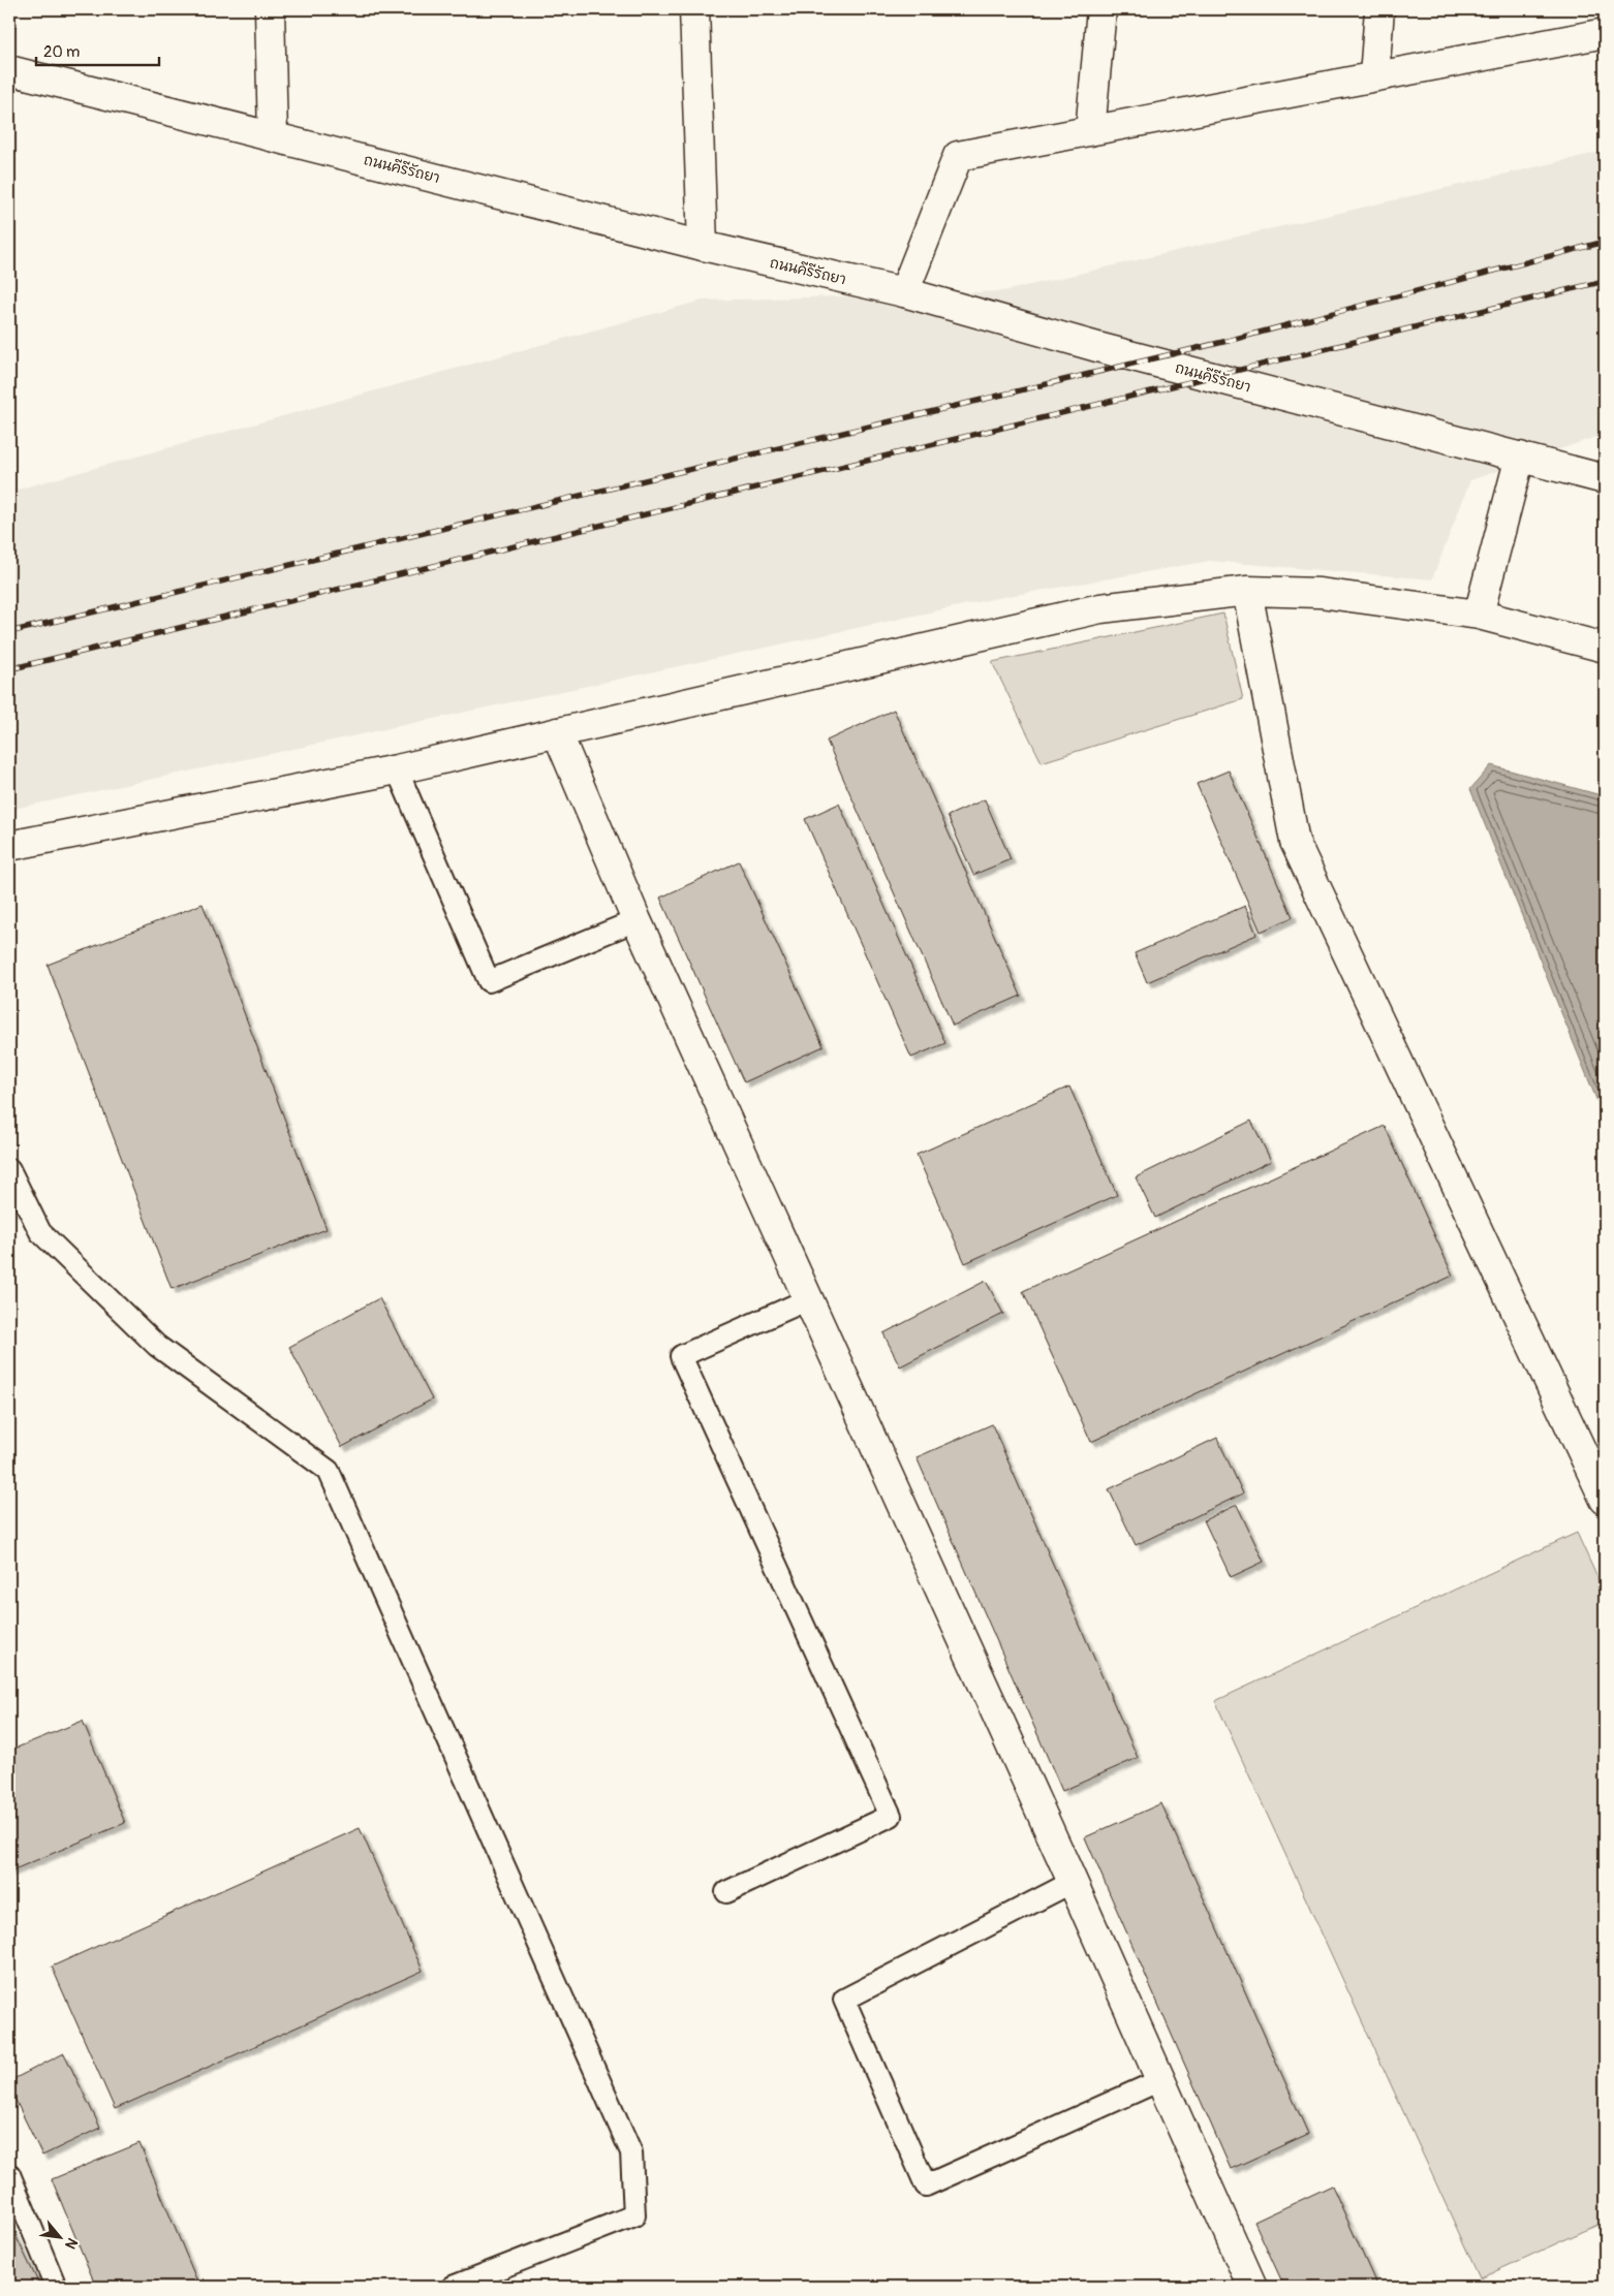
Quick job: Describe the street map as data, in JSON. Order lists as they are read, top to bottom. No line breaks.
{"streets":{"street":["ถนนคีรีรัถยา"]},"scale_bar":"20 m","north":"bottom right"}
